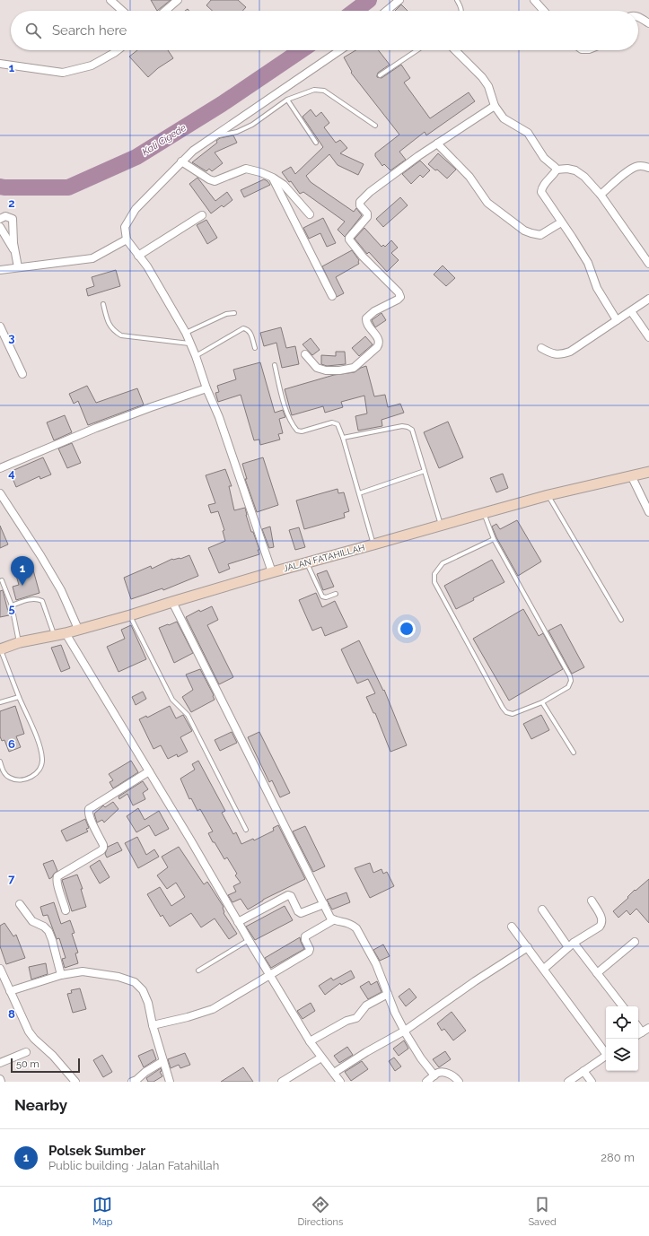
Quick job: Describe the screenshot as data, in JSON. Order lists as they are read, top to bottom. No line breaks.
{"streets":{"street":["JALAN FATAHILLAH"]},"water":["Kali Cigede"],"scale_bar":"50 m","page":{"search":"Search here","pins":"1","scale":"50 m","heading":"Nearby","list":[{"mark":"1","name":"Polsek Sumber","note":"Public building · Jalan Fatahillah","value":"280 m"}],"nav":["Map","Directions","Saved"]},"grid":{"rows":["1","2","3","4","5","6","7","8"]}}
